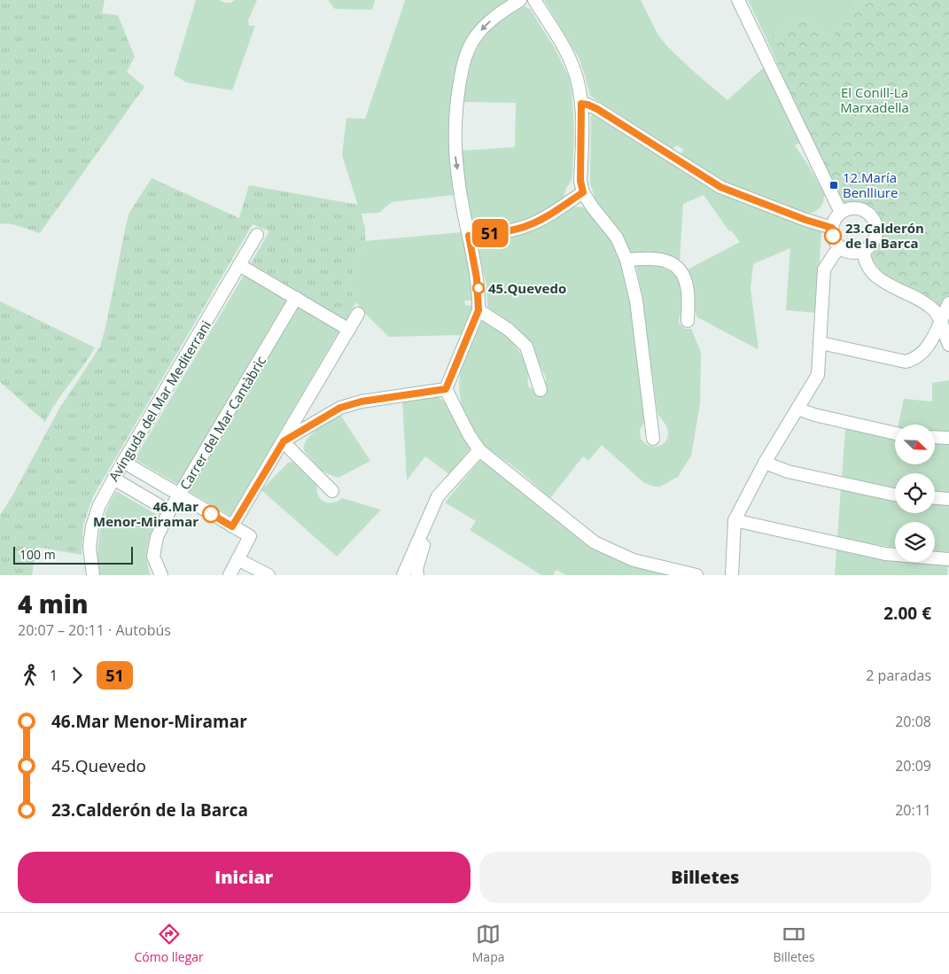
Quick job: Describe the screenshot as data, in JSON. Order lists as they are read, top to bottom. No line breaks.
{"streets":{"street":["Avinguda del Mar Mediterrani","Carrer del Mar Cantàbric"]},"parks":["El Conill-La Marxadella"],"places":{"transit":["12.María Benlliure"],"other":["23.Calderón de la Barca","45.Quevedo","46.Mar Menor-Miramar"]},"lines":["bus line 51"],"scale_bar":"100 m","north":"bottom right","page":{"on_map":"51","scale":"100 m","heading":["4 min","20:07 – 20:11 · Autobús","2.00 €"],"legs":["1","51","2 paradas"],"list":[{"name":"46.Mar Menor-Miramar","value":"20:08"},{"name":"45.Quevedo","value":"20:09"},{"name":"23.Calderón de la Barca","value":"20:11"}],"buttons":["Iniciar","Billetes"],"tabs":["Cómo llegar","Mapa","Billetes"]}}
